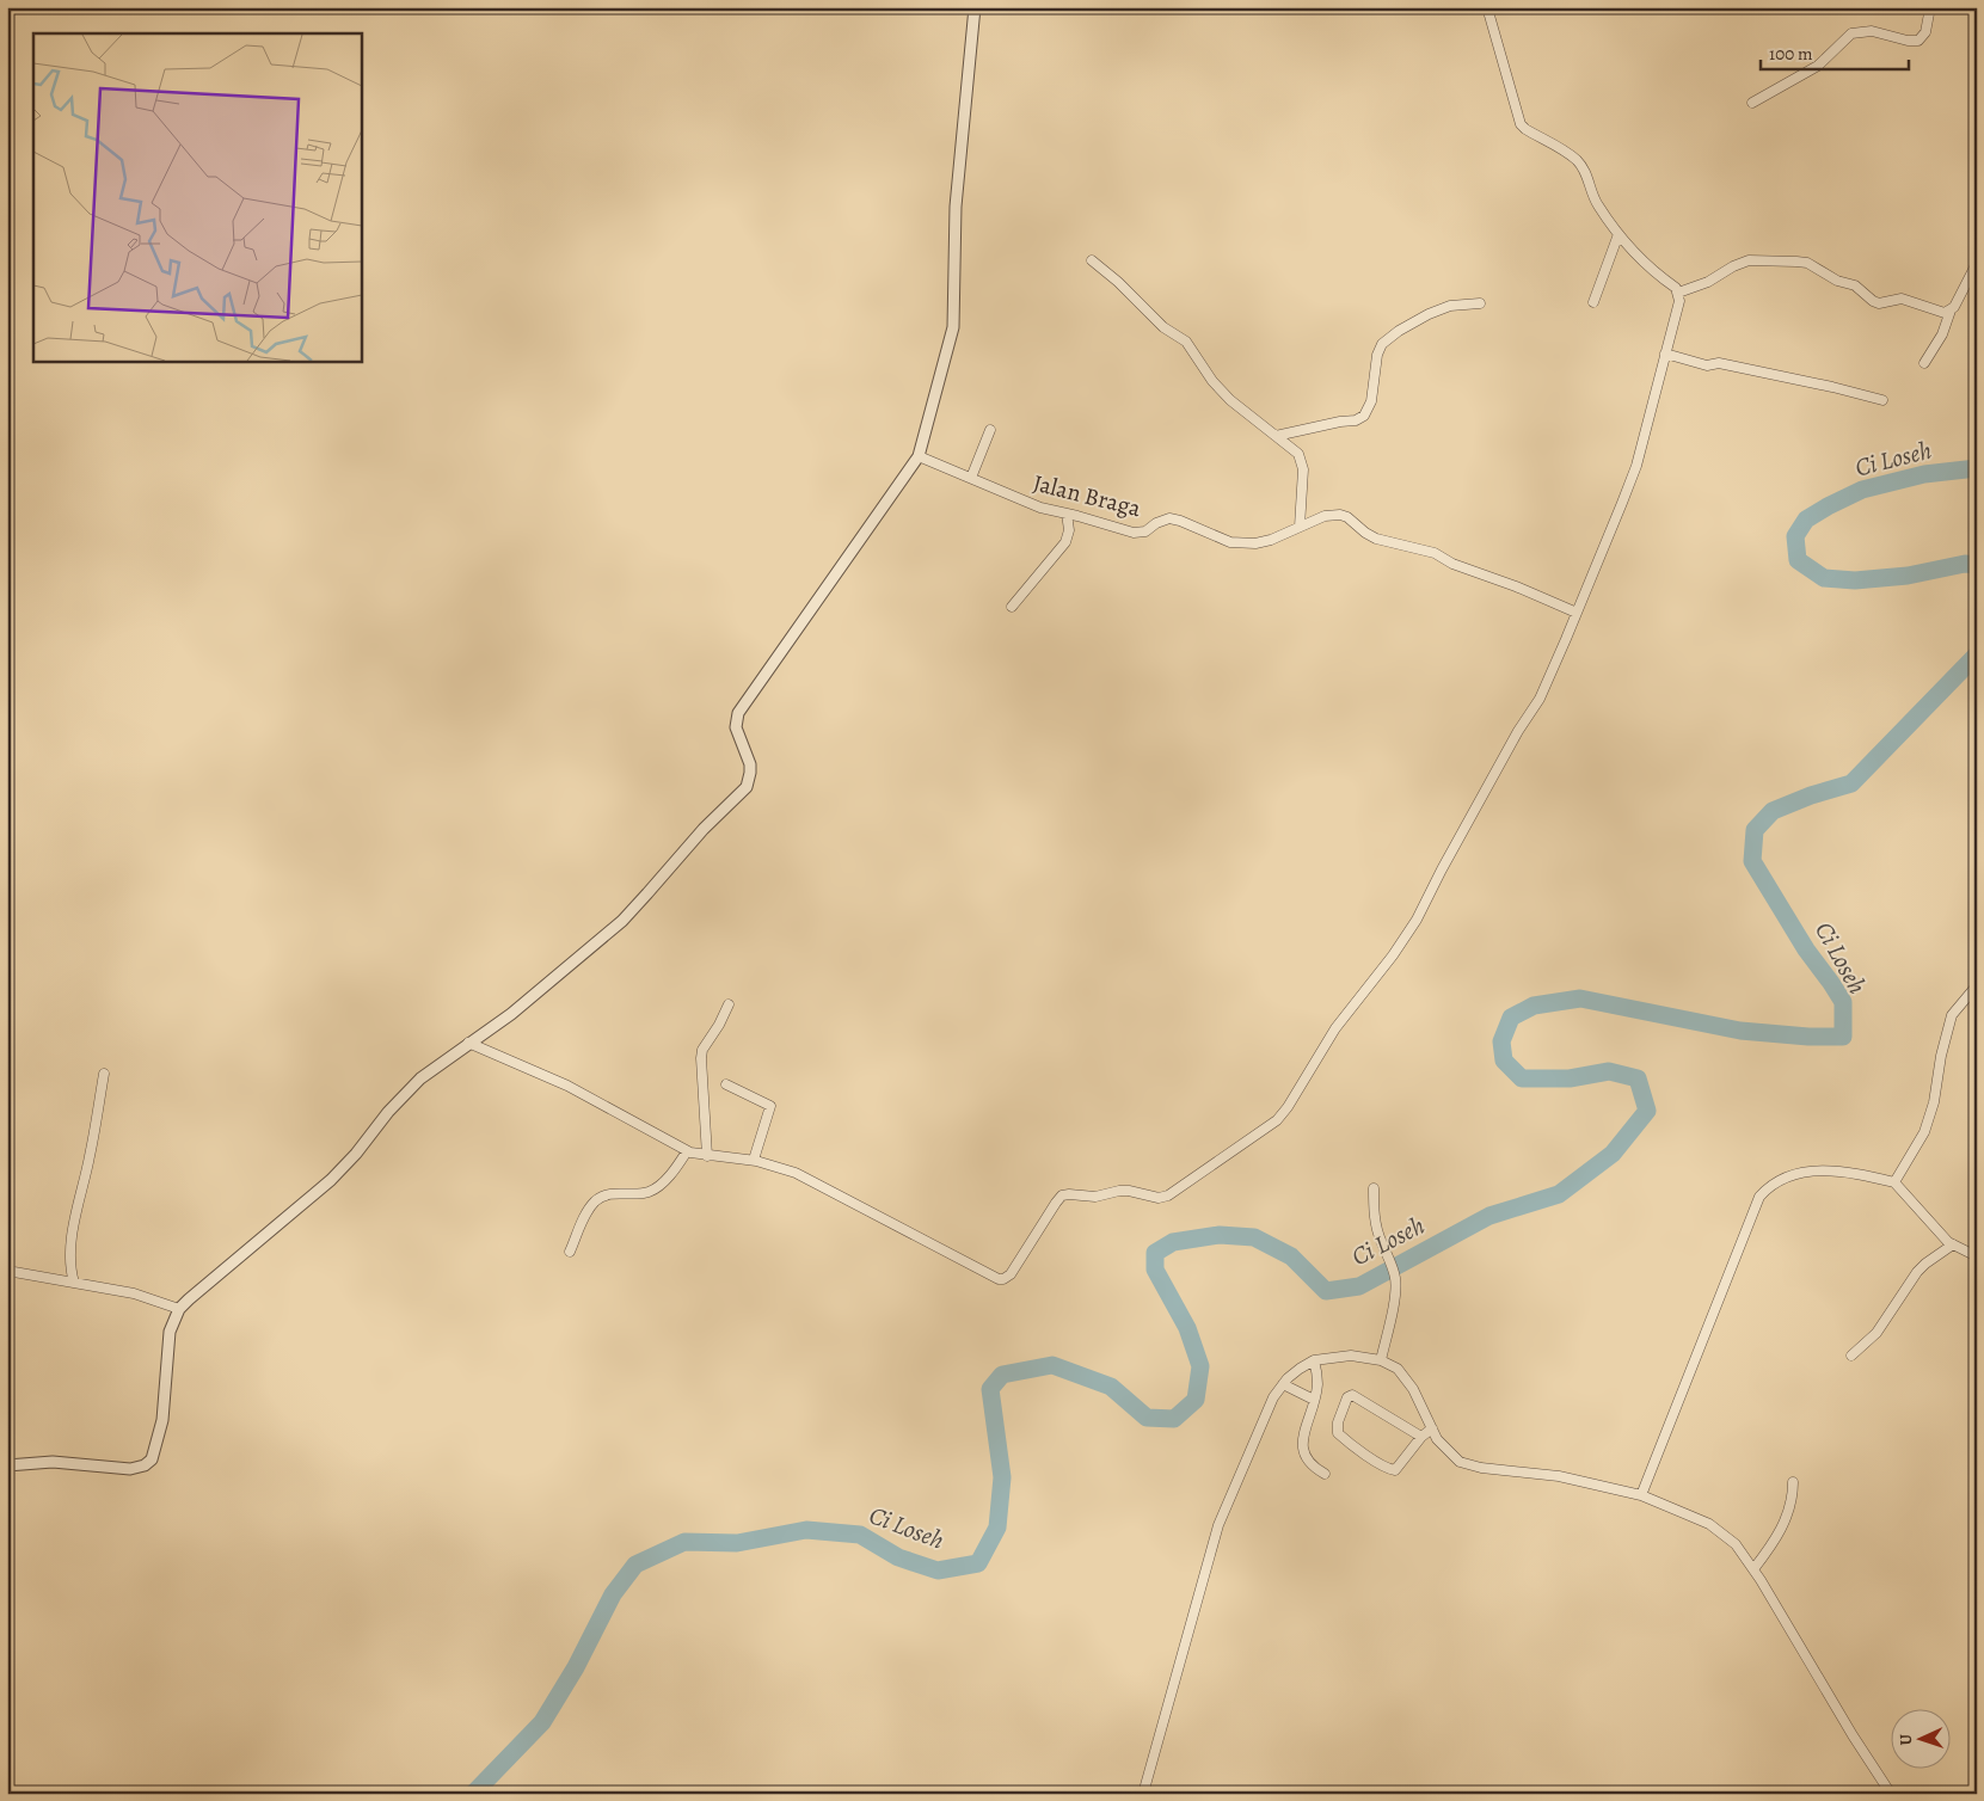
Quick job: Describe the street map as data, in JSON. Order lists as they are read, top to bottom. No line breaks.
{"streets":{"street":["Jalan Braga"]},"water":["Ci Loseh"],"scale_bar":"100 m","north":"left"}
